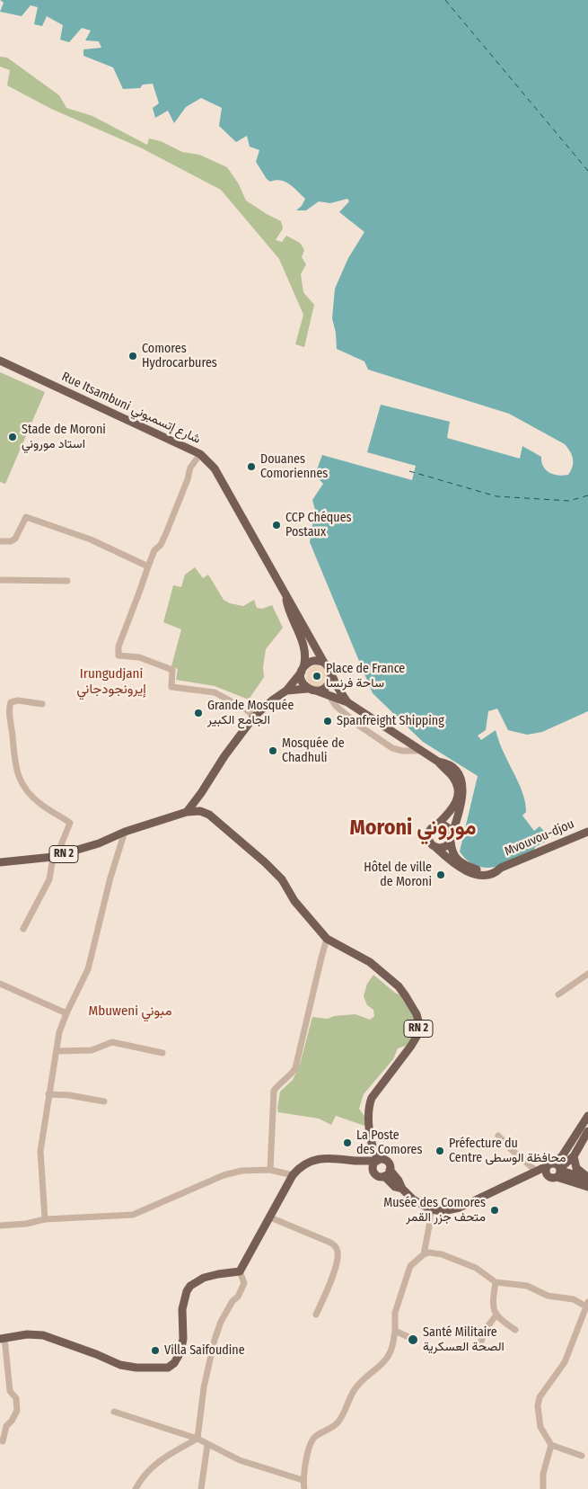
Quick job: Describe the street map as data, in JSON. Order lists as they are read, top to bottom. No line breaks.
{"streets":{"main road":["Rue Itsambuni شارع إتسمبوني","Mvouvou-djou","RN 2"]},"districts":["Irungudjani إيرونجودجاني","Moroni موروني","Mbuweni مبوني"],"places":["Comores Hydrocarbures","Stade de Moroni استاد موروني","Douanes Comoriennes","CCP Chéques Postaux","Place de France ساحة فرنسا","Grande Mosquée الجامع الكبير","Spanfreight Shipping","Mosquée de Chadhuli","Hôtel de ville de Moroni","La Poste des Comores","Préfecture du Centre محافظة الوسطى","Musée des Comores متحف جزر القمر","Santé Militaire الصحة العسكرية","Villa Saifoudine"]}
